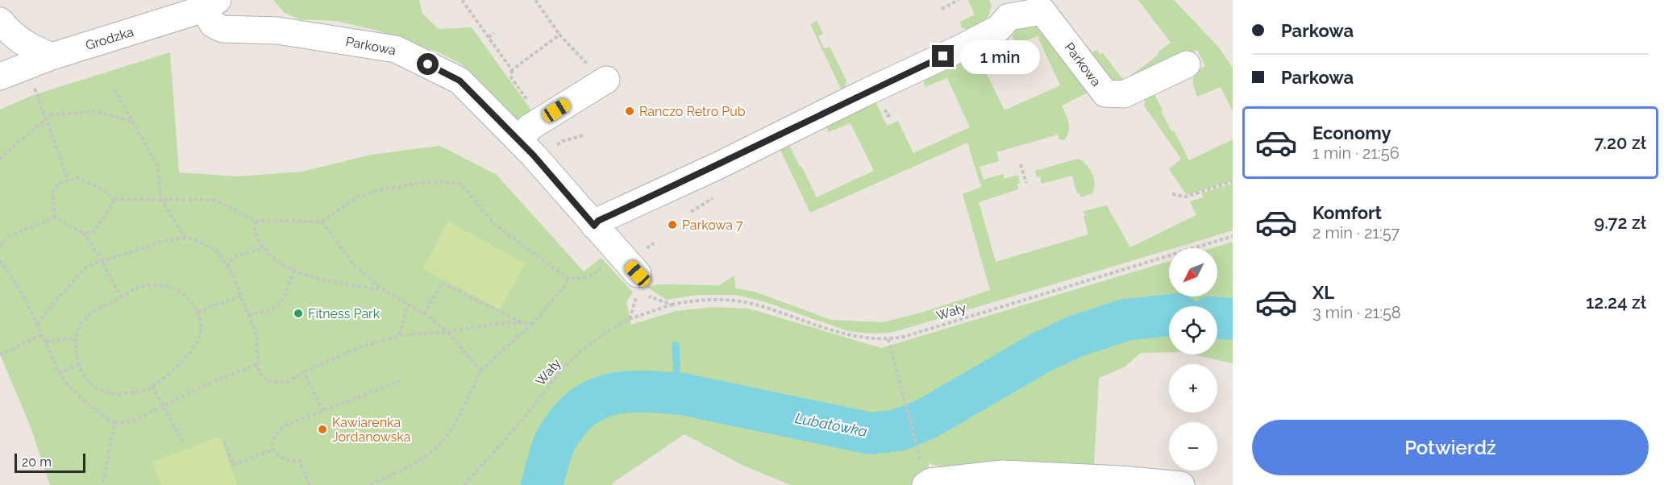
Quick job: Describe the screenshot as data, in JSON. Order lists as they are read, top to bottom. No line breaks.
{"streets":{"street":["Grodzka","Parkowa"],"path":["Wały"]},"crossings":[["Grodzka","Parkowa"]],"water":["Lubatówka"],"places":["Ranczo Retro Pub","Parkowa 7","Fitness Park","Kawiarenka Jordanowska"],"scale_bar":"20 m","north":"bottom left","page":{"banner":["Parkowa","Parkowa"],"bubble":"1 min","list":[{"name":"Economy","note":"1 min · 21:56","value":"7.20 zł"},{"name":"Komfort","note":"2 min · 21:57","value":"9.72 zł"},{"name":"XL","note":"3 min · 21:58","value":"12.24 zł"}],"map_buttons":["+","−"],"buttons":"Potwierdź","scale":"20 m"}}
